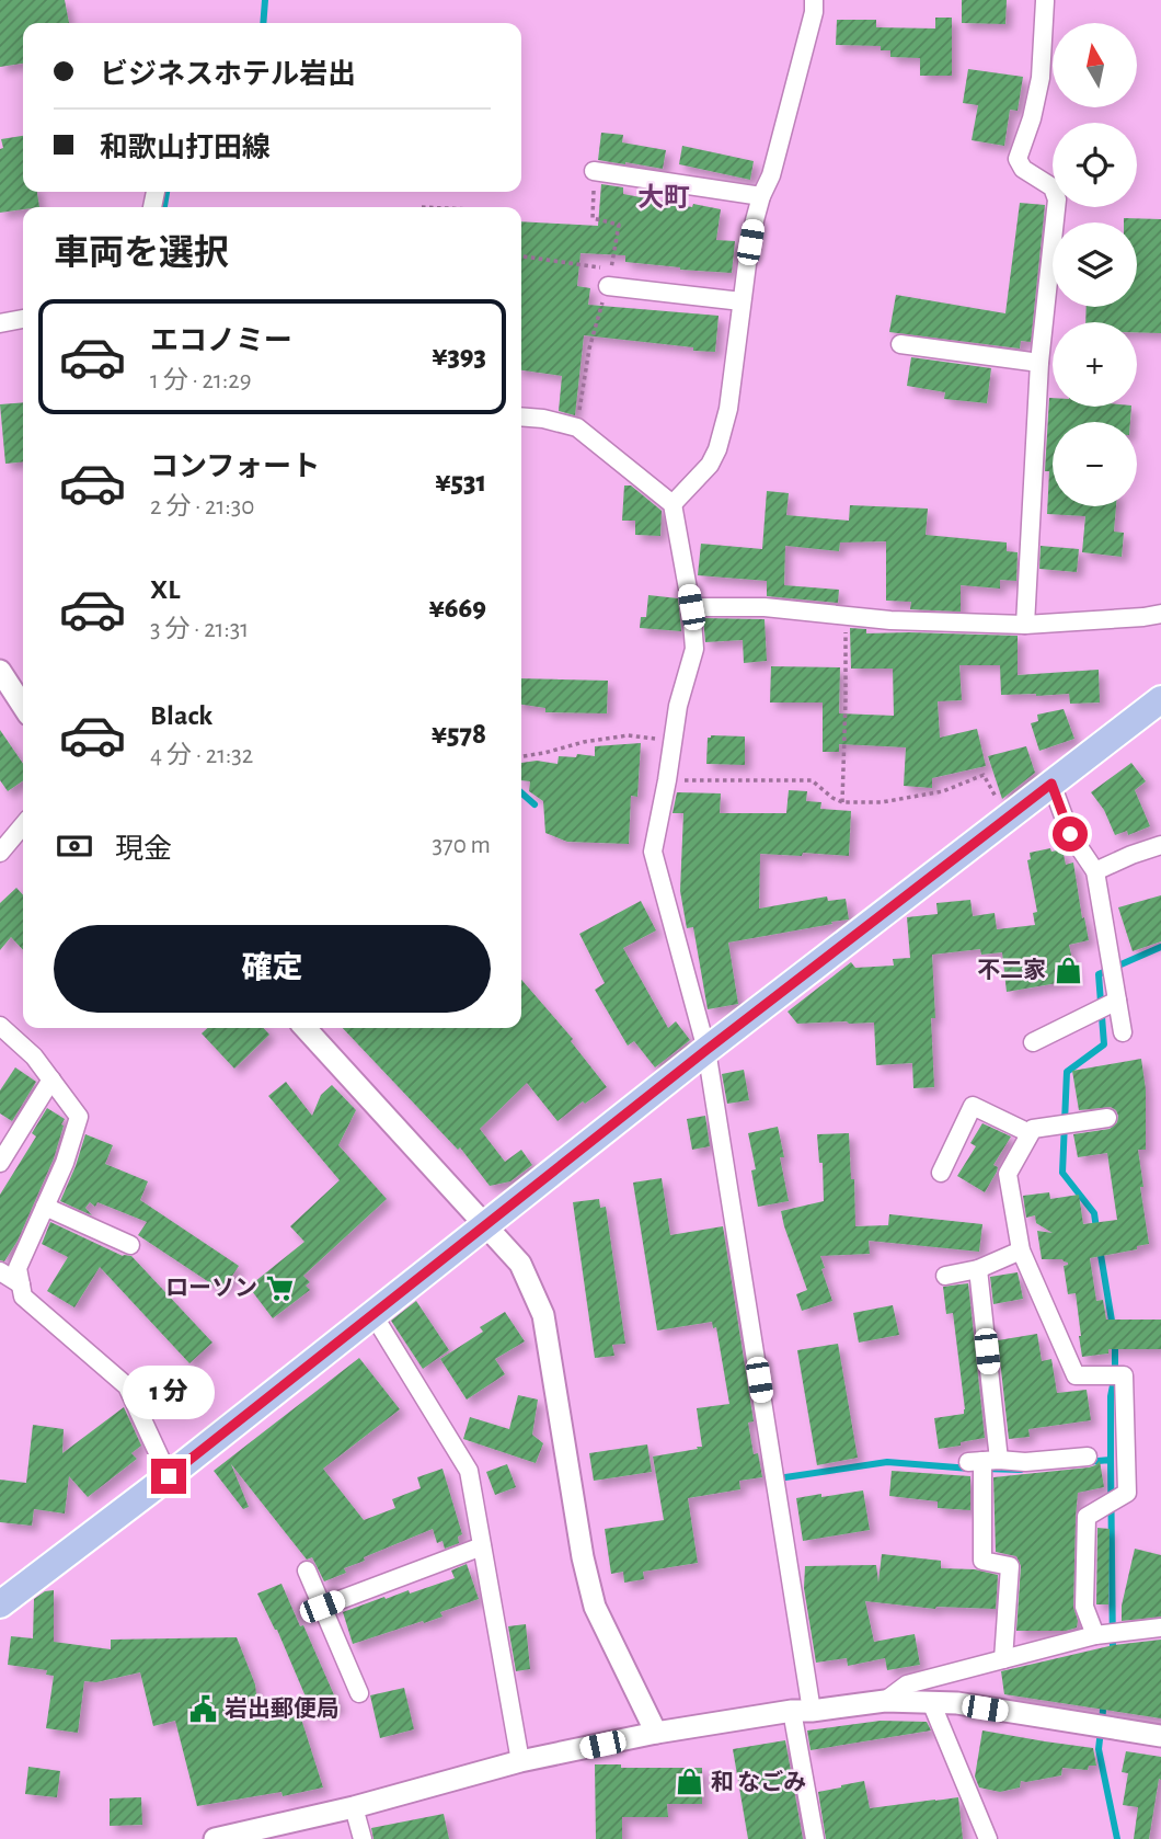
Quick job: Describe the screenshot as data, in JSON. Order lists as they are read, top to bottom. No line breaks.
{"districts":["大町"],"places":{"shop":["不二家","和 なごみ"],"supermarket":["ローソン"],"public building":["岩出郵便局"]},"north":"top","page":{"map_buttons":["+","−"],"banner":["ビジネスホテル岩出","和歌山打田線"],"heading":"車両を選択","list":[{"name":"エコノミー","note":"1 分 · 21:29","value":"¥393"},{"name":"コンフォート","note":"2 分 · 21:30","value":"¥531"},{"name":"XL","note":"3 分 · 21:31","value":"¥669"},{"name":"Black","note":"4 分 · 21:32","value":"¥578"}],"pay":["現金","370 m"],"buttons":"確定","bubble":"1 分"}}
